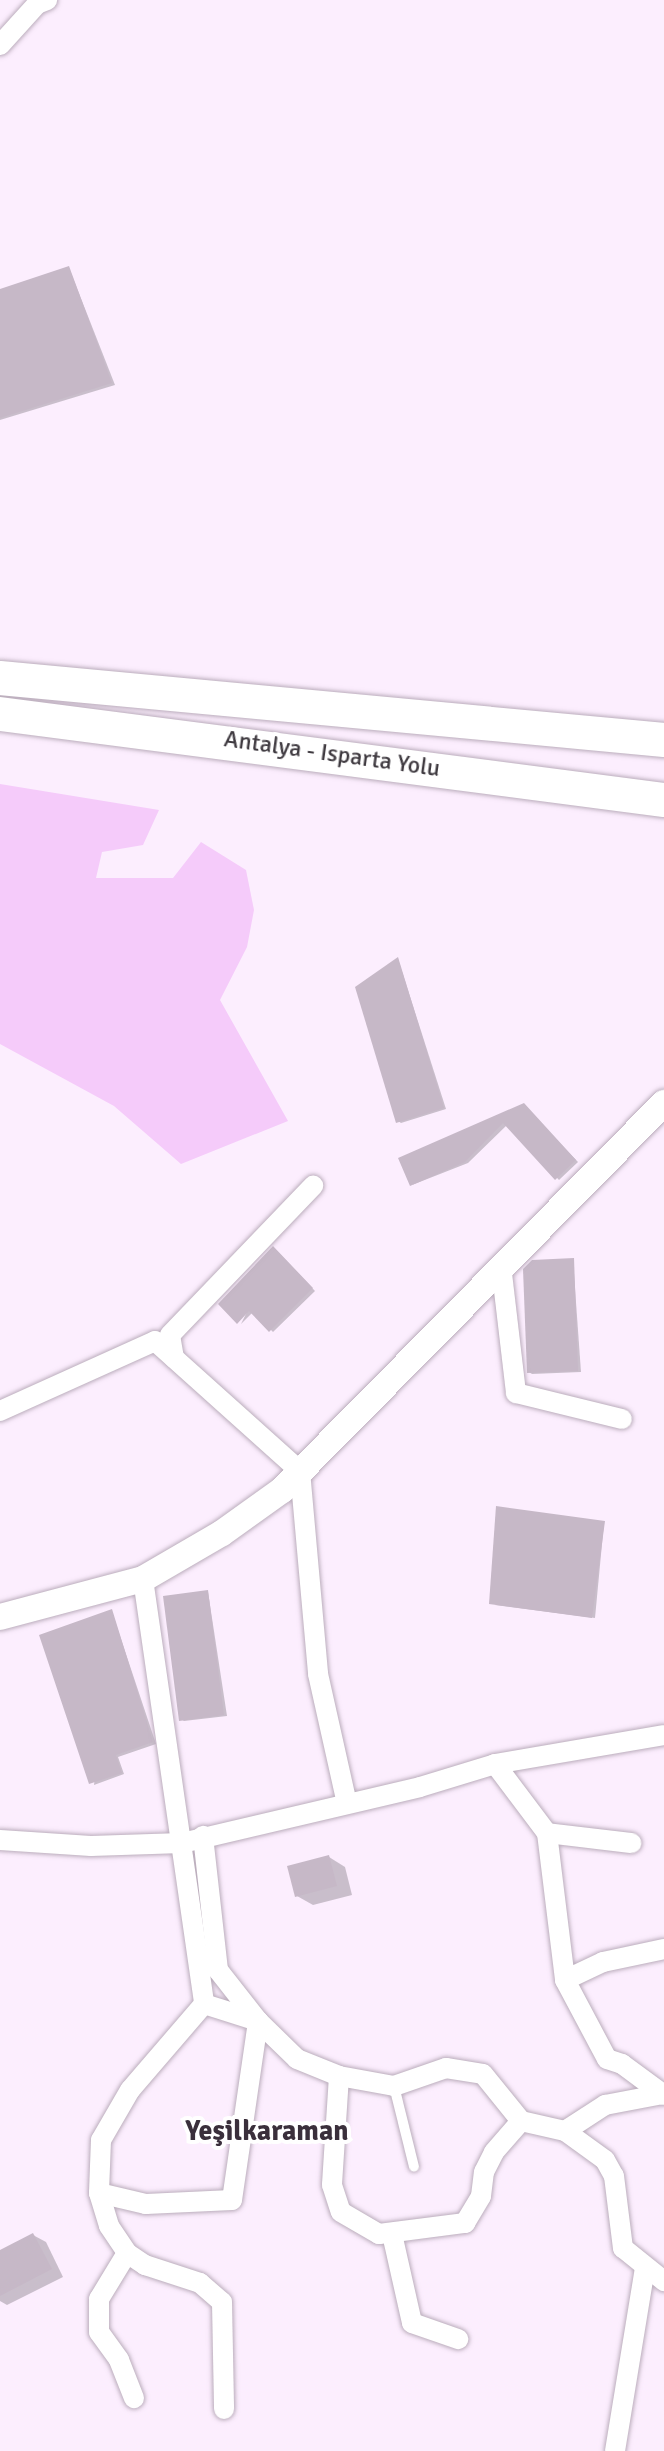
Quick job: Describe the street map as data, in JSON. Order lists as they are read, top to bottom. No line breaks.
{"streets":{"highway":["Antalya - Isparta Yolu"]},"districts":["Yeşilkaraman"]}
